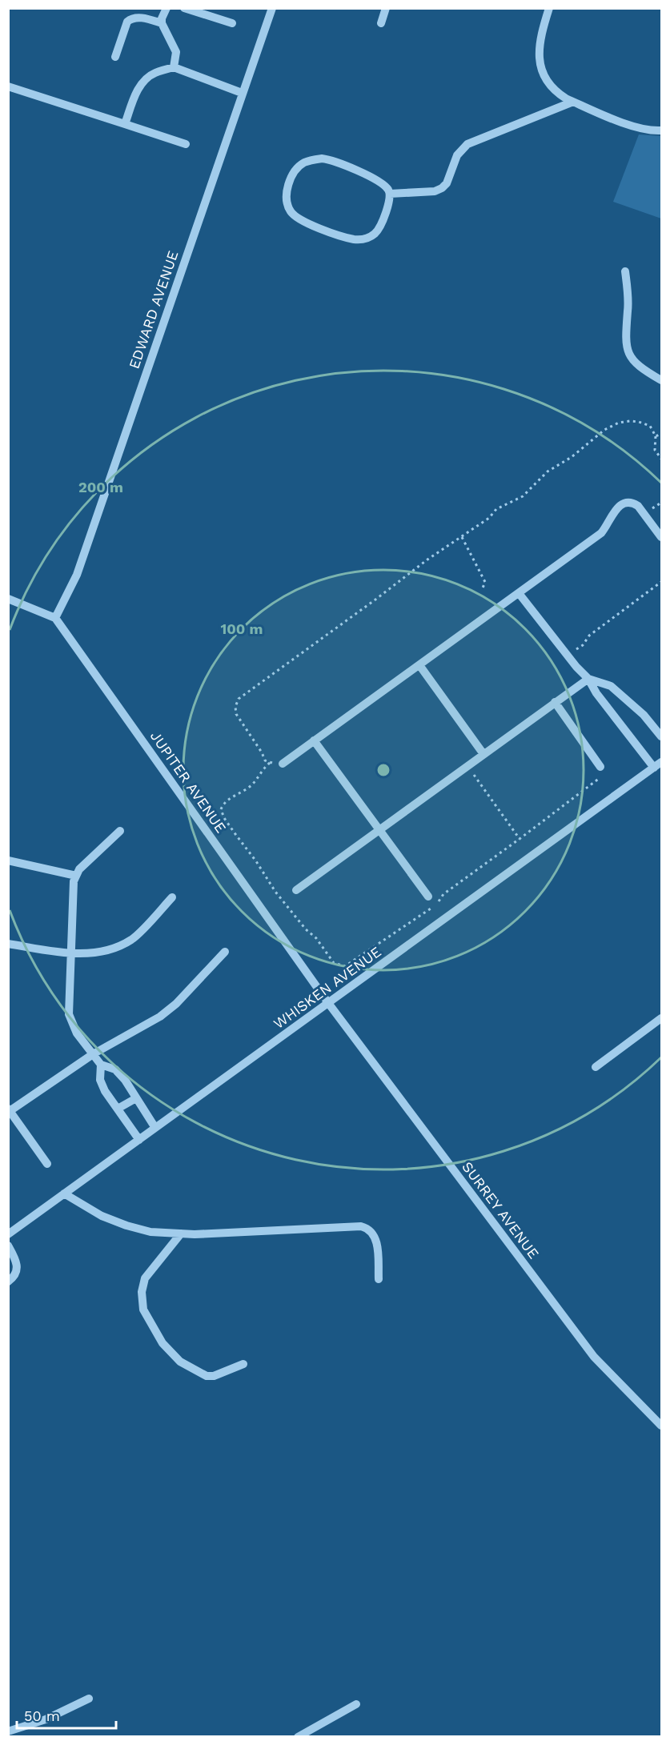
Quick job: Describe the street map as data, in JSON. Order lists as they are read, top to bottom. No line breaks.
{"streets":{"street":["EDWARD AVENUE","JUPITER AVENUE","WHISKEN AVENUE","SURREY AVENUE"]},"crossings":[["EDWARD AVENUE","JUPITER AVENUE"],["JUPITER AVENUE","WHISKEN AVENUE"],["JUPITER AVENUE","SURREY AVENUE"],["WHISKEN AVENUE","SURREY AVENUE"]],"scale_bar":"50 m","rings":["200 m","100 m"]}
